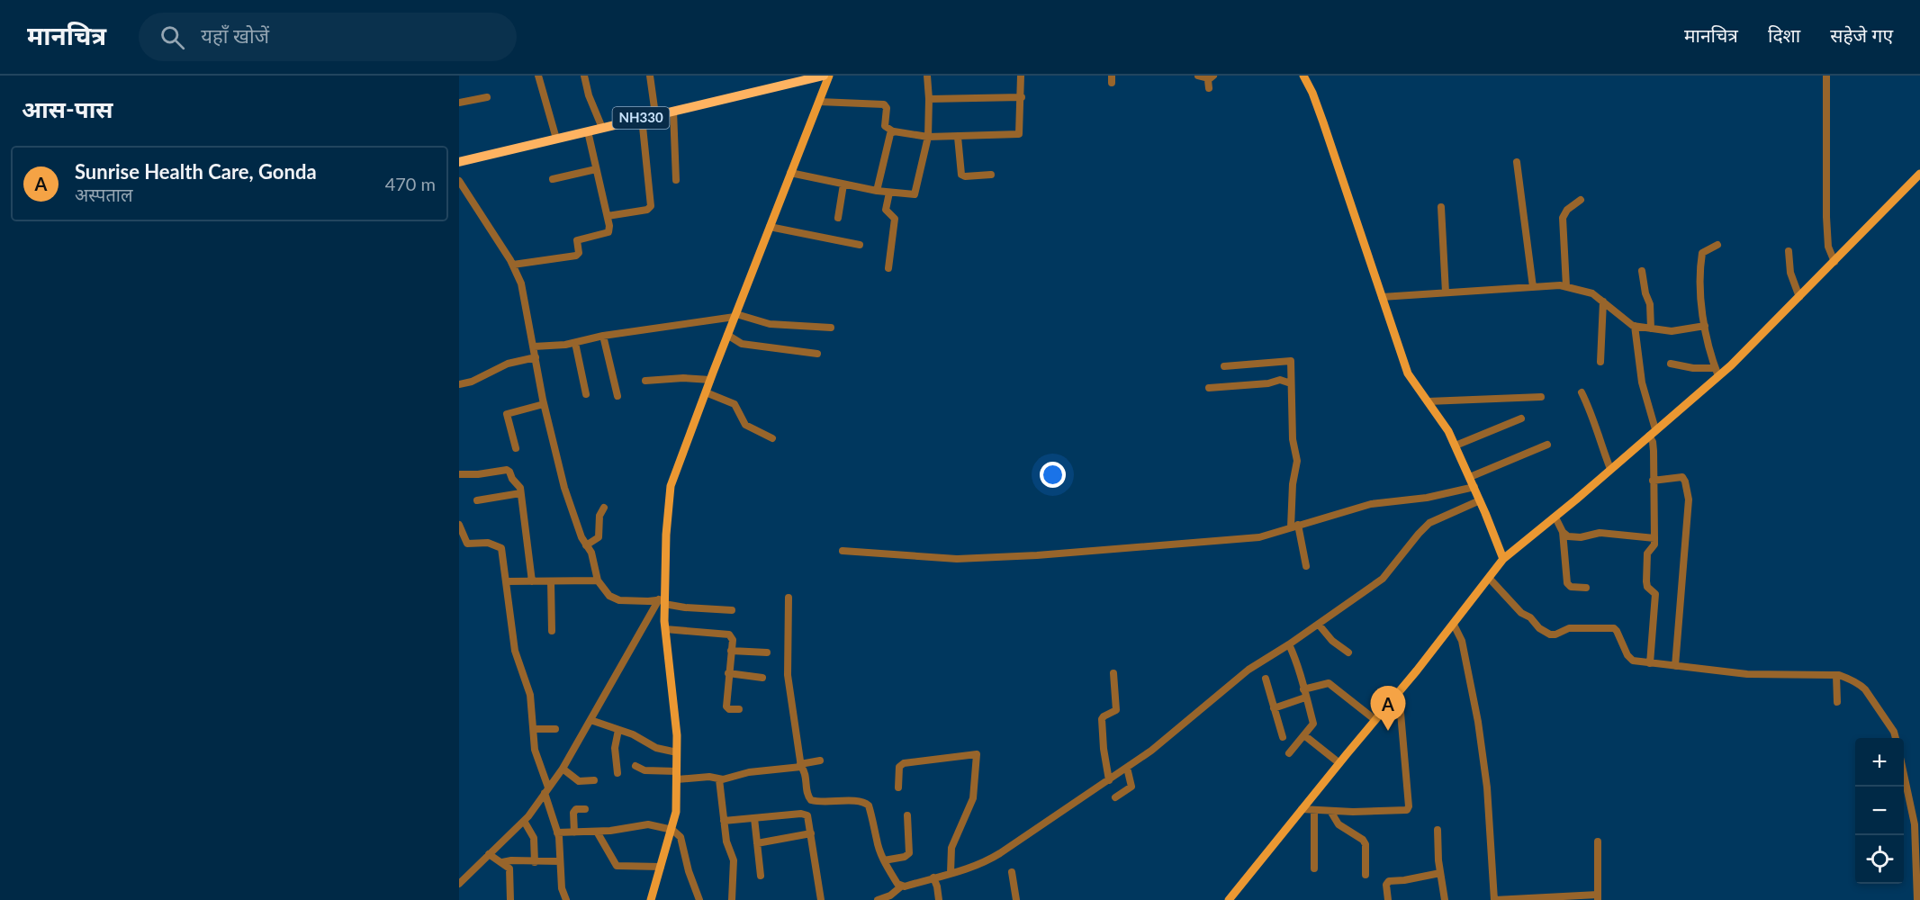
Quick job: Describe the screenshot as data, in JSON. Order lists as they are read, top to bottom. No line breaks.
{"streets":{"highway":["NH330"]},"page":{"header":"मानचित्र","search":"यहाँ खोजें","nav":["मानचित्र","दिशा","सहेजे गए"],"heading":"आस-पास","list":[{"mark":"A","name":"Sunrise Health Care, Gonda","note":"अस्पताल","value":"470 m"}],"pins":"A","map_buttons":["+","−"]}}
